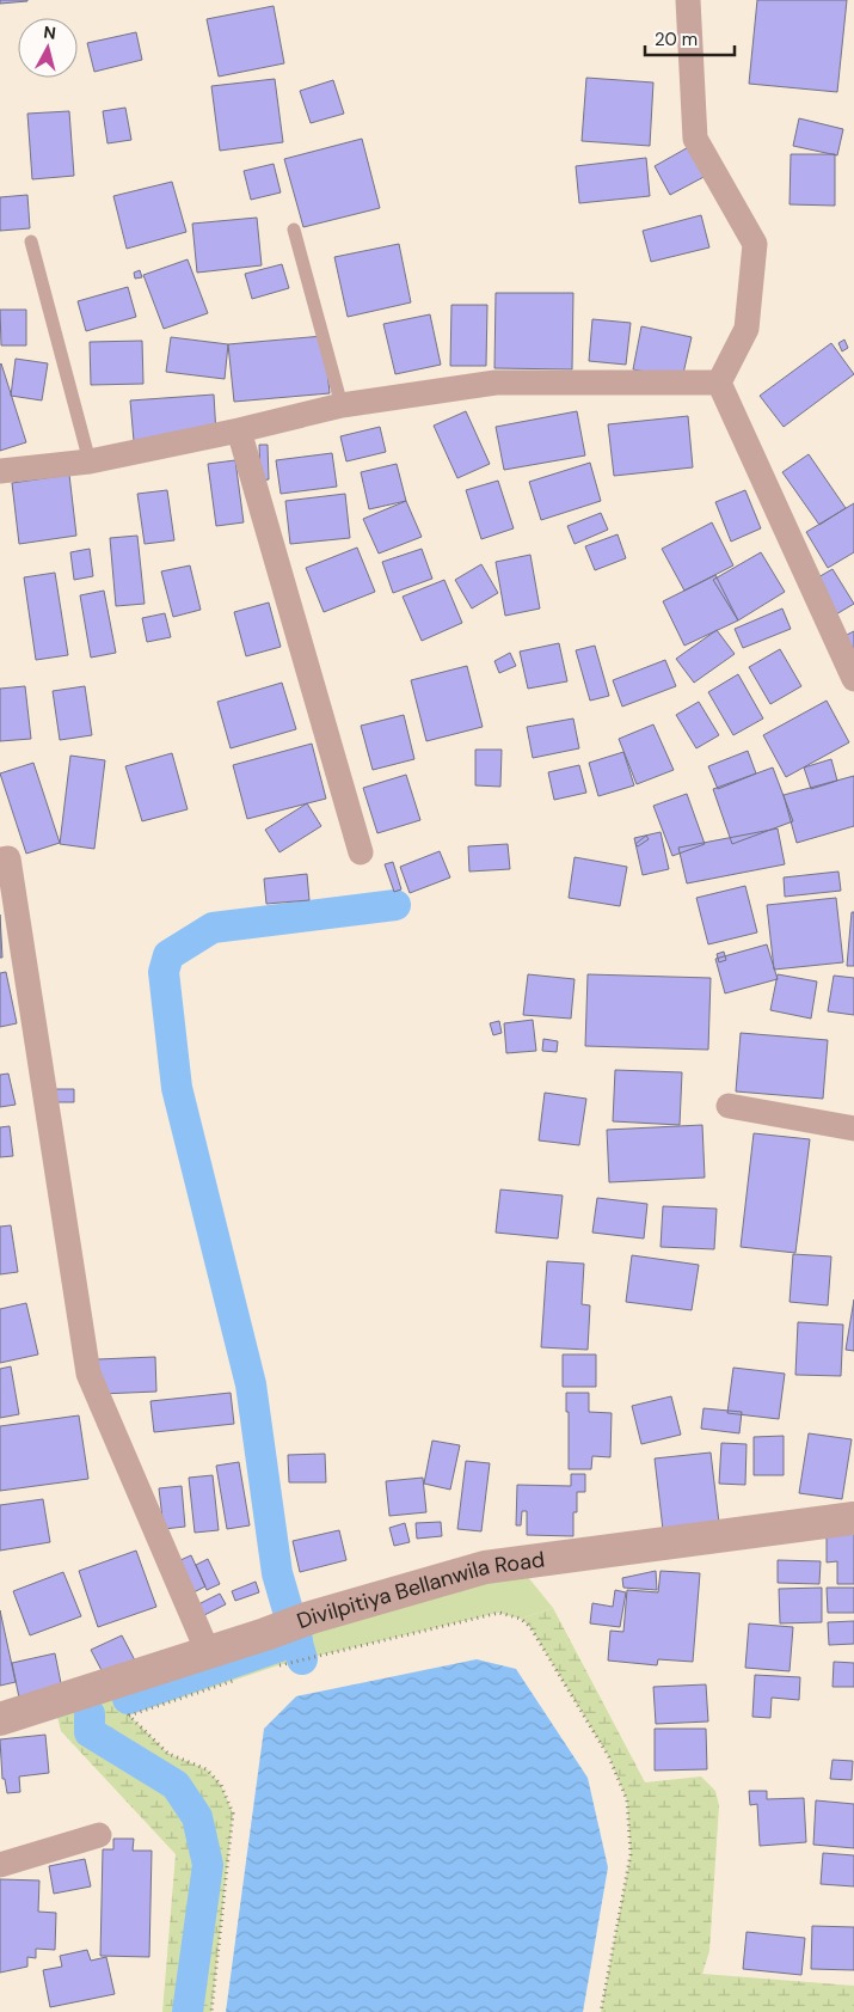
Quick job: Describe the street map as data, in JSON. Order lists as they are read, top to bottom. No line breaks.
{"streets":{"street":["Divilpitiya Bellanwila Road"]},"scale_bar":"20 m","north":"top"}
